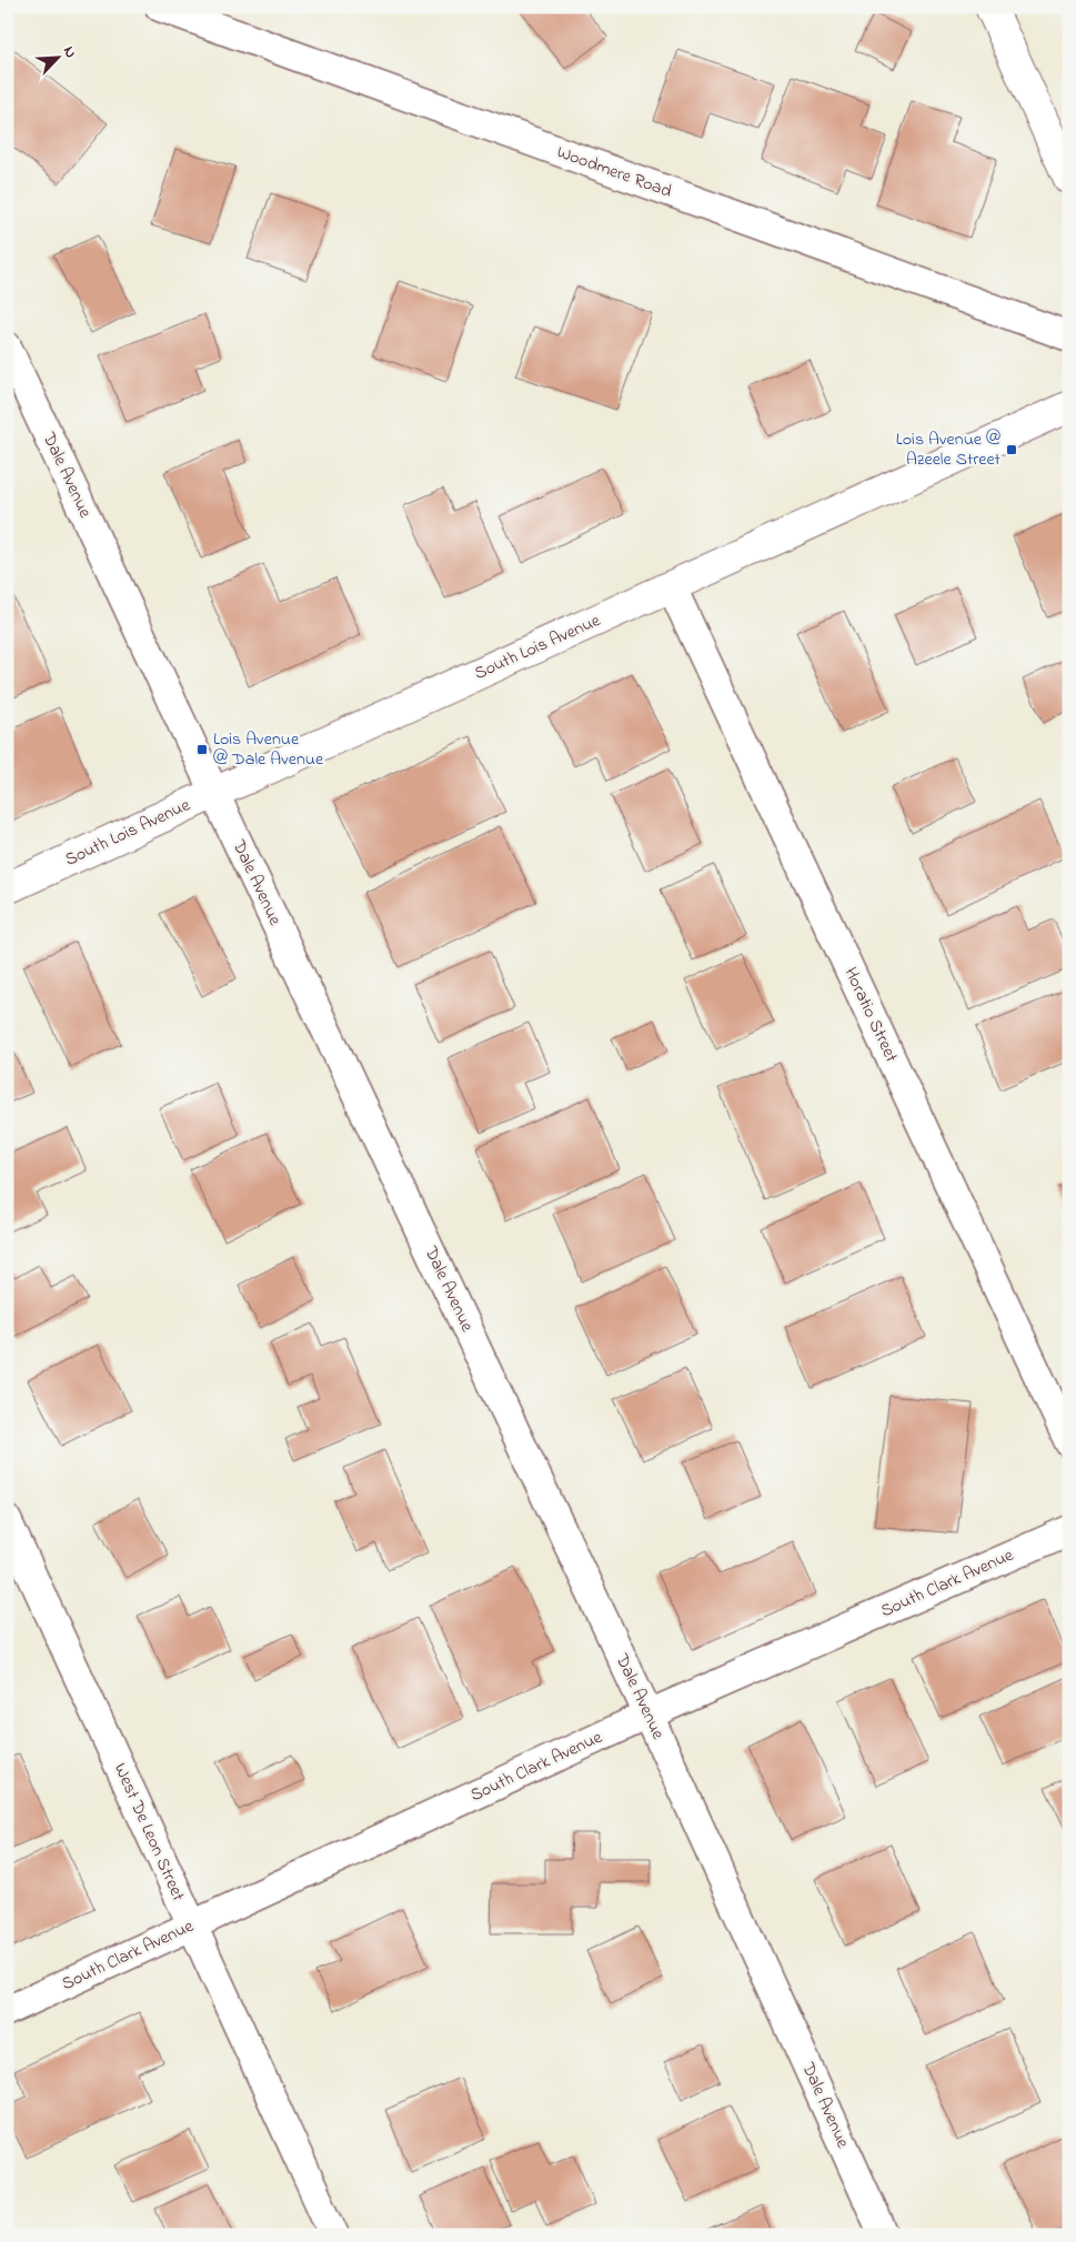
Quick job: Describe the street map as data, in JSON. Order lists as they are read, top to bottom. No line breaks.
{"streets":{"street":["Woodmere Road","Dale Avenue","South Lois Avenue","Horatio Street","South Clark Avenue","West De Leon Street"]},"crossings":[["Dale Avenue","South Lois Avenue"],["Dale Avenue","South Clark Avenue"],["South Lois Avenue","Horatio Street"],["South Clark Avenue","West De Leon Street"]],"places":{"transit":["Lois Avenue @ Azeele Street","Lois Avenue @ Dale Avenue"]},"north":"top right"}
